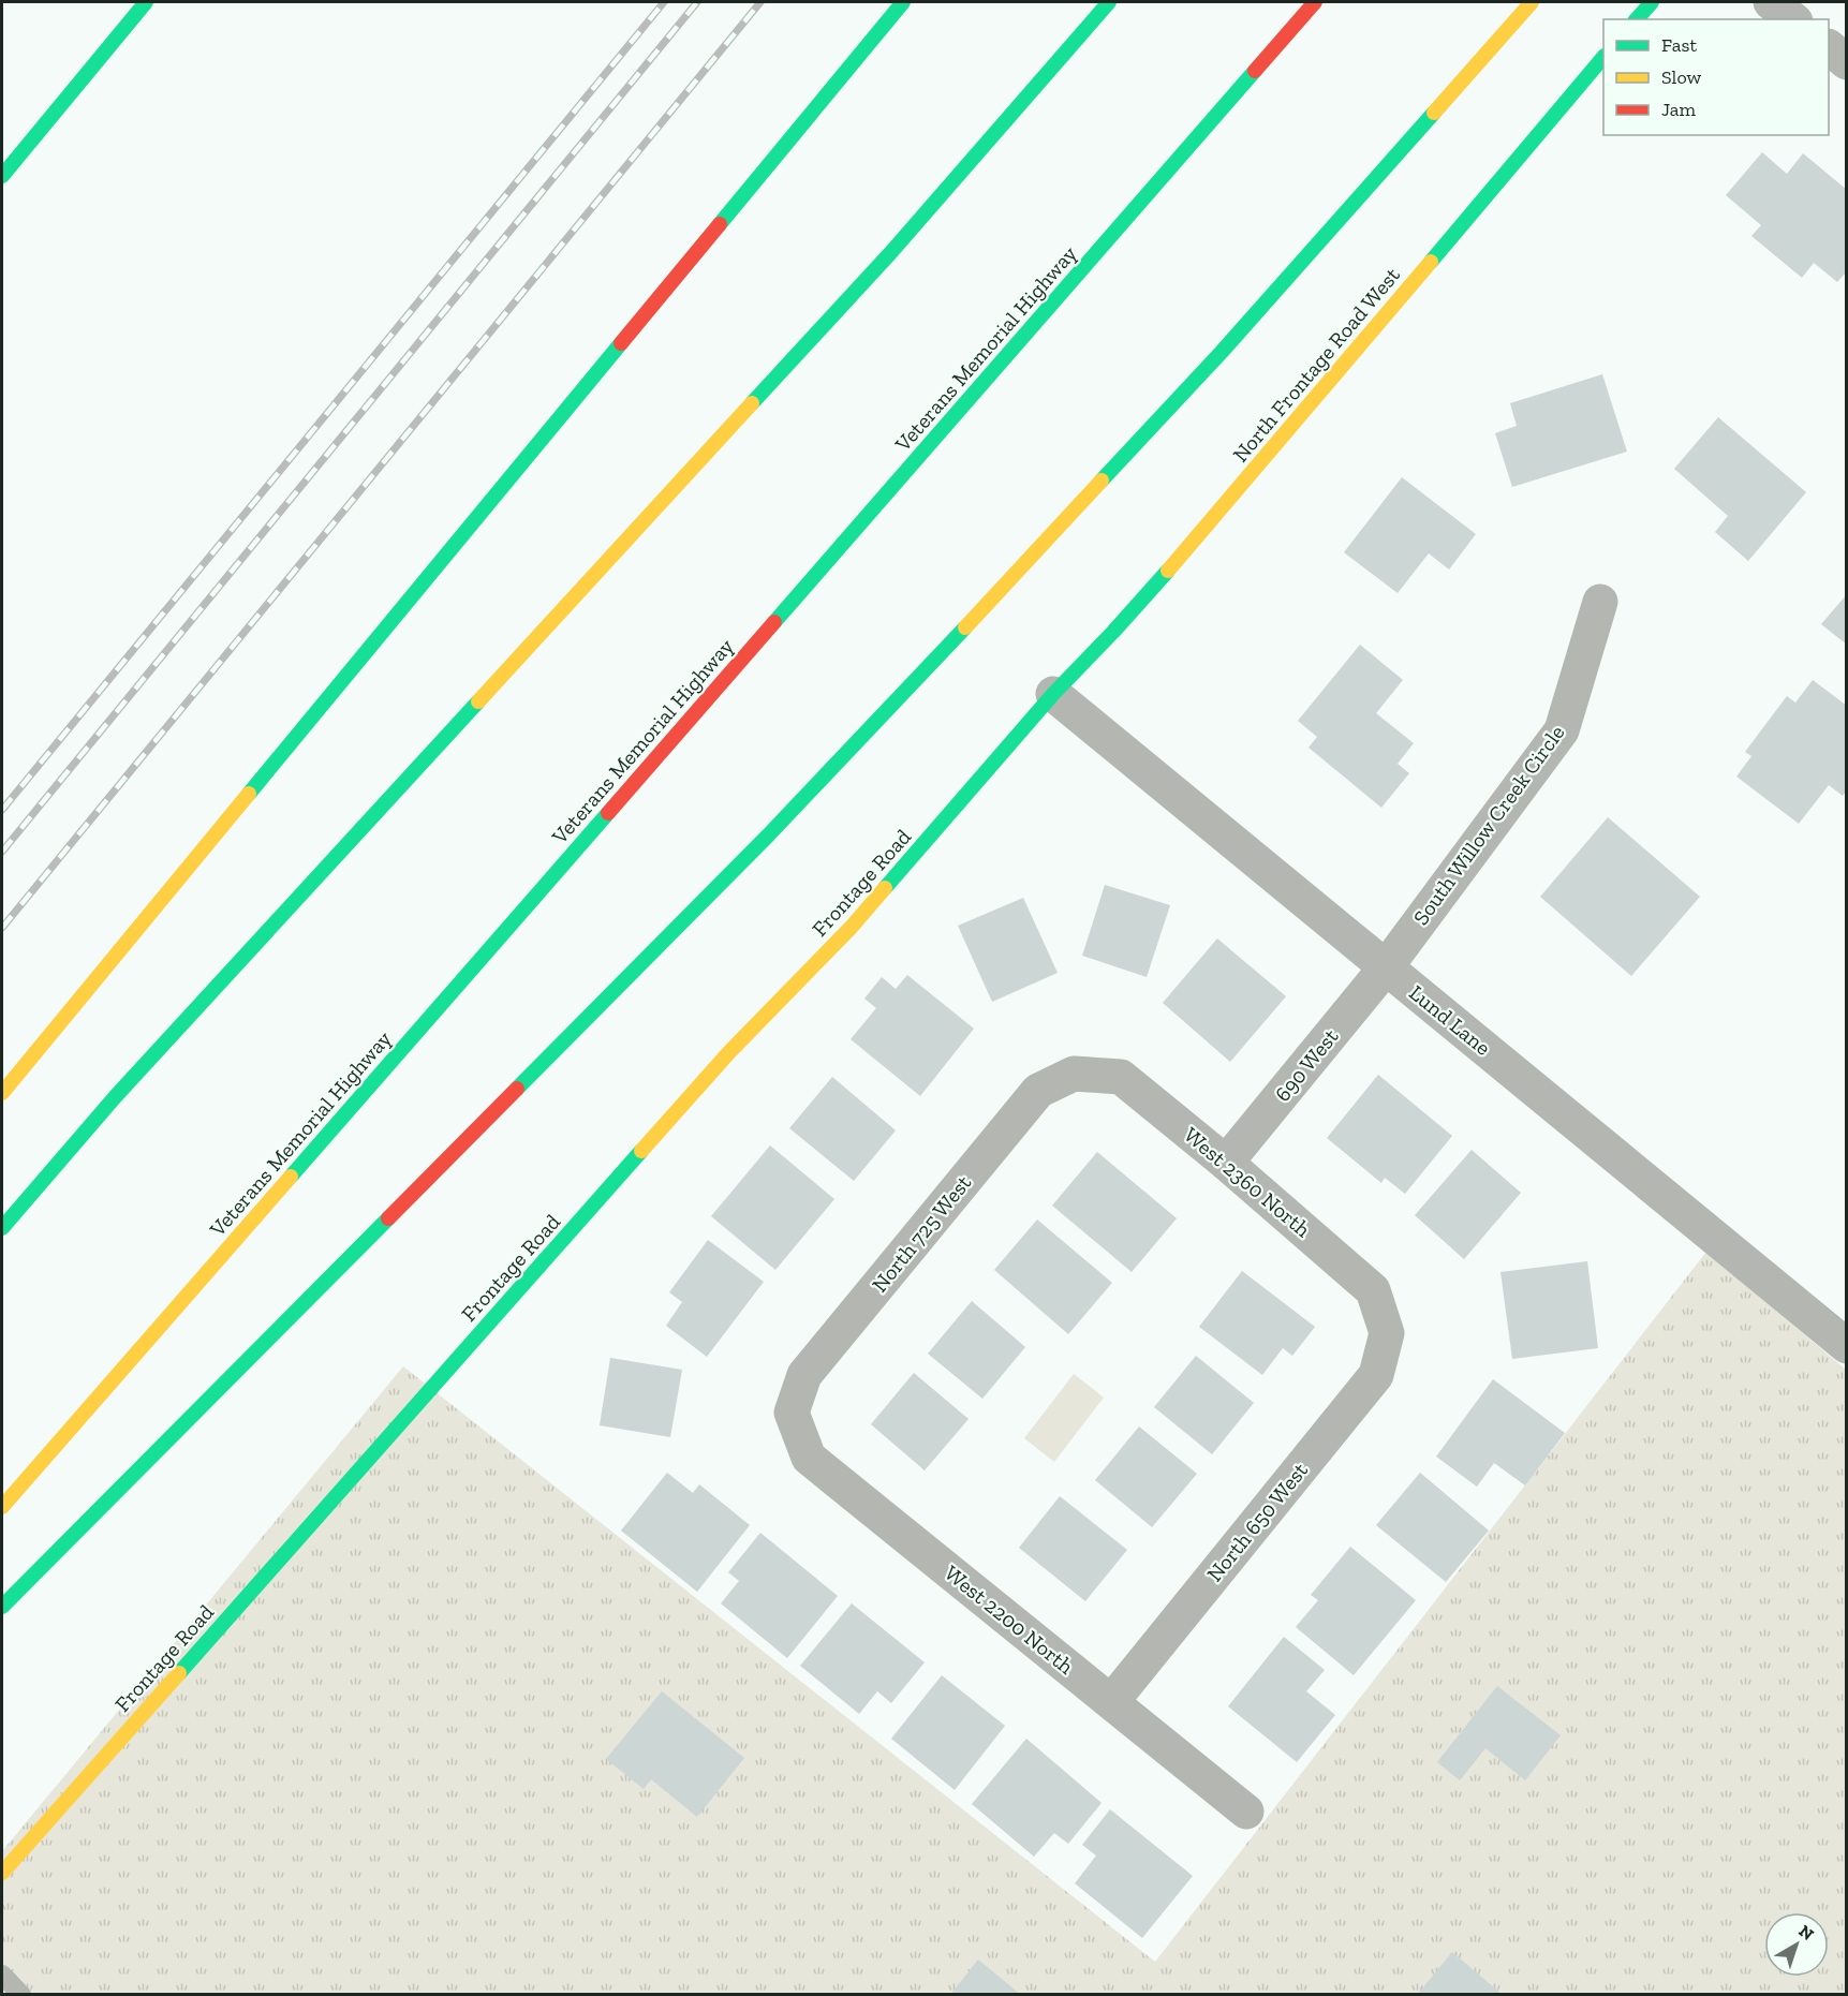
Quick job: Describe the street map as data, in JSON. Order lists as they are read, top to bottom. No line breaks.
{"streets":{"main road":["Veterans Memorial Highway","North Frontage Road West","Frontage Road"],"street":["South Willow Creek Circle","Lund Lane","690 West","West 2360 North","North 725 West","North 650 West","West 2200 North"]},"crossings":[["North Frontage Road West","Frontage Road"],["North Frontage Road West","Lund Lane"],["South Willow Creek Circle","Lund Lane"],["South Willow Creek Circle","690 West"],["Frontage Road","Lund Lane"],["Lund Lane","690 West"],["690 West","West 2360 North"],["West 2360 North","North 725 West"],["West 2360 North","North 650 West"],["North 725 West","West 2200 North"],["North 650 West","West 2200 North"]],"legend":["Fast","Slow","Jam"],"north":"top right"}
